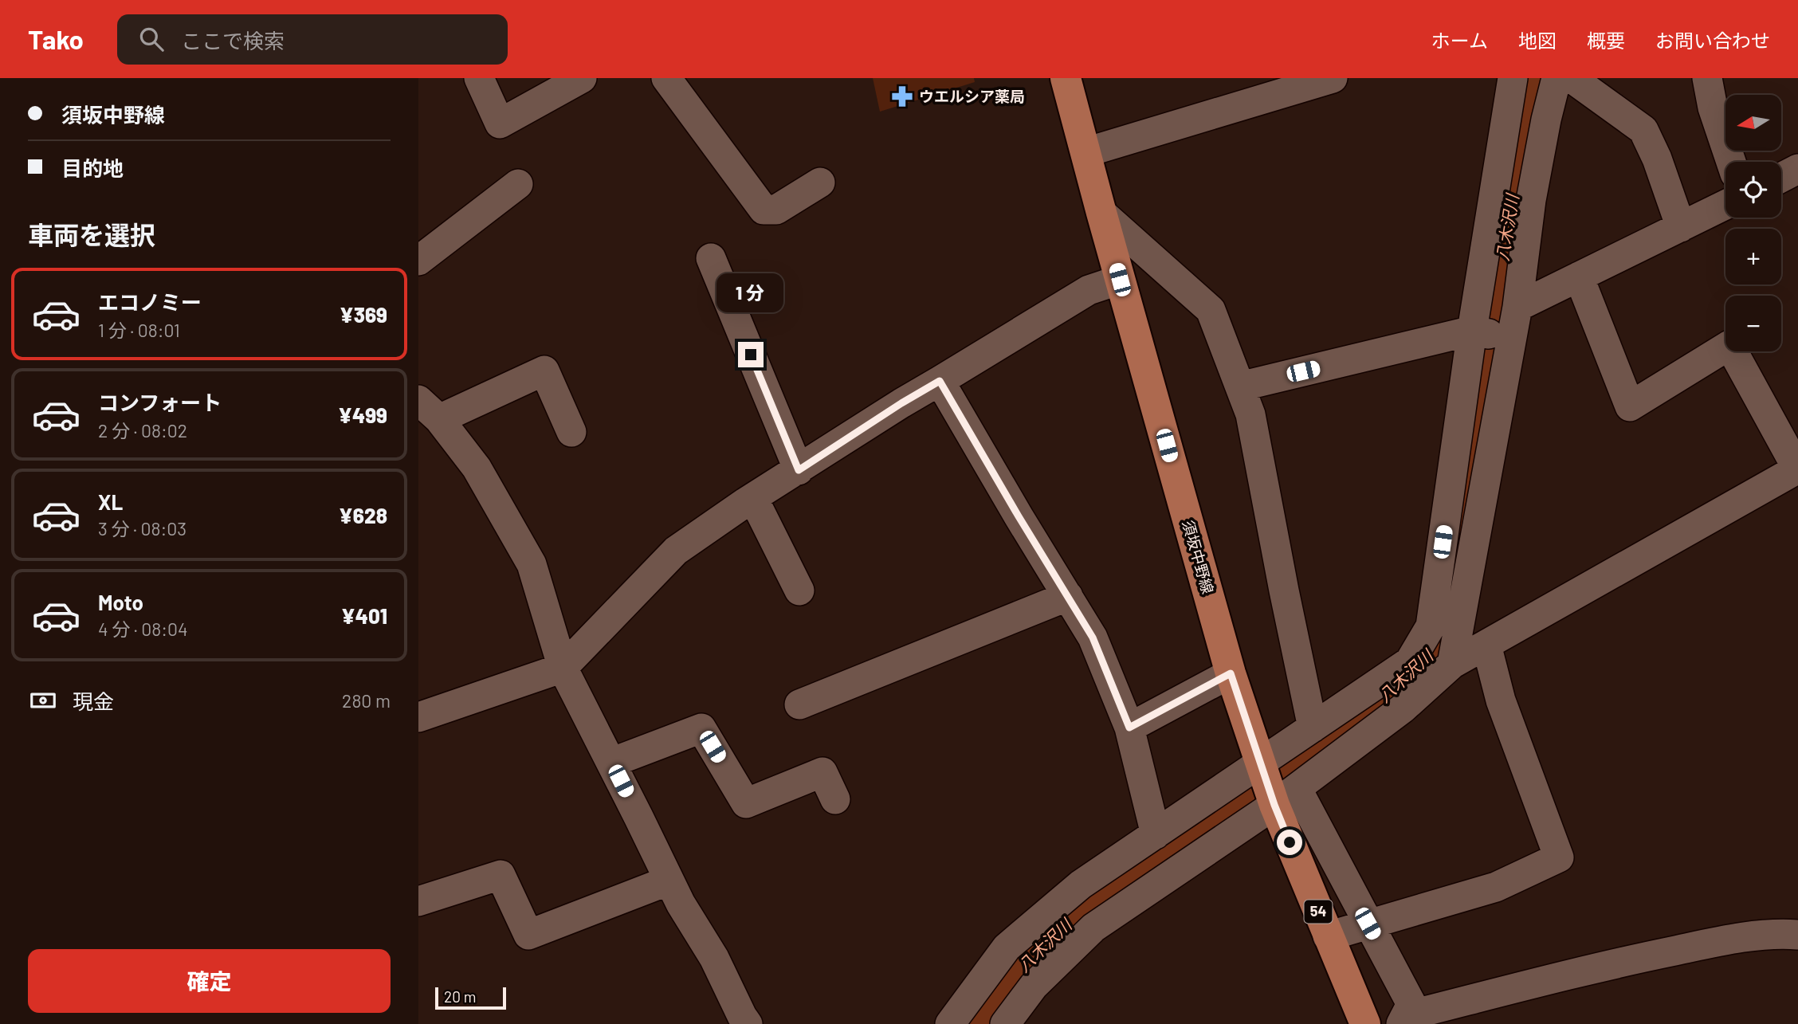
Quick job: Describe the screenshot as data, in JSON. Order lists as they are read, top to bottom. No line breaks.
{"streets":{"main road":["須坂中野線","54"]},"water":["八木沢川"],"places":{"pharmacy":["ウエルシア薬局"]},"scale_bar":"20 m","north":"left","page":{"header":"Tako","search":"ここで検索","nav":["ホーム","地図","概要","お問い合わせ"],"banner":["須坂中野線","目的地"],"map_buttons":["+","−"],"heading":"車両を選択","list":[{"name":"エコノミー","note":"1 分 · 08:01","value":"¥369"},{"name":"コンフォート","note":"2 分 · 08:02","value":"¥499"},{"name":"XL","note":"3 分 · 08:03","value":"¥628"},{"name":"Moto","note":"4 分 · 08:04","value":"¥401"}],"bubble":"1 分","pay":["現金","280 m"],"buttons":"確定","scale":"20 m"}}
